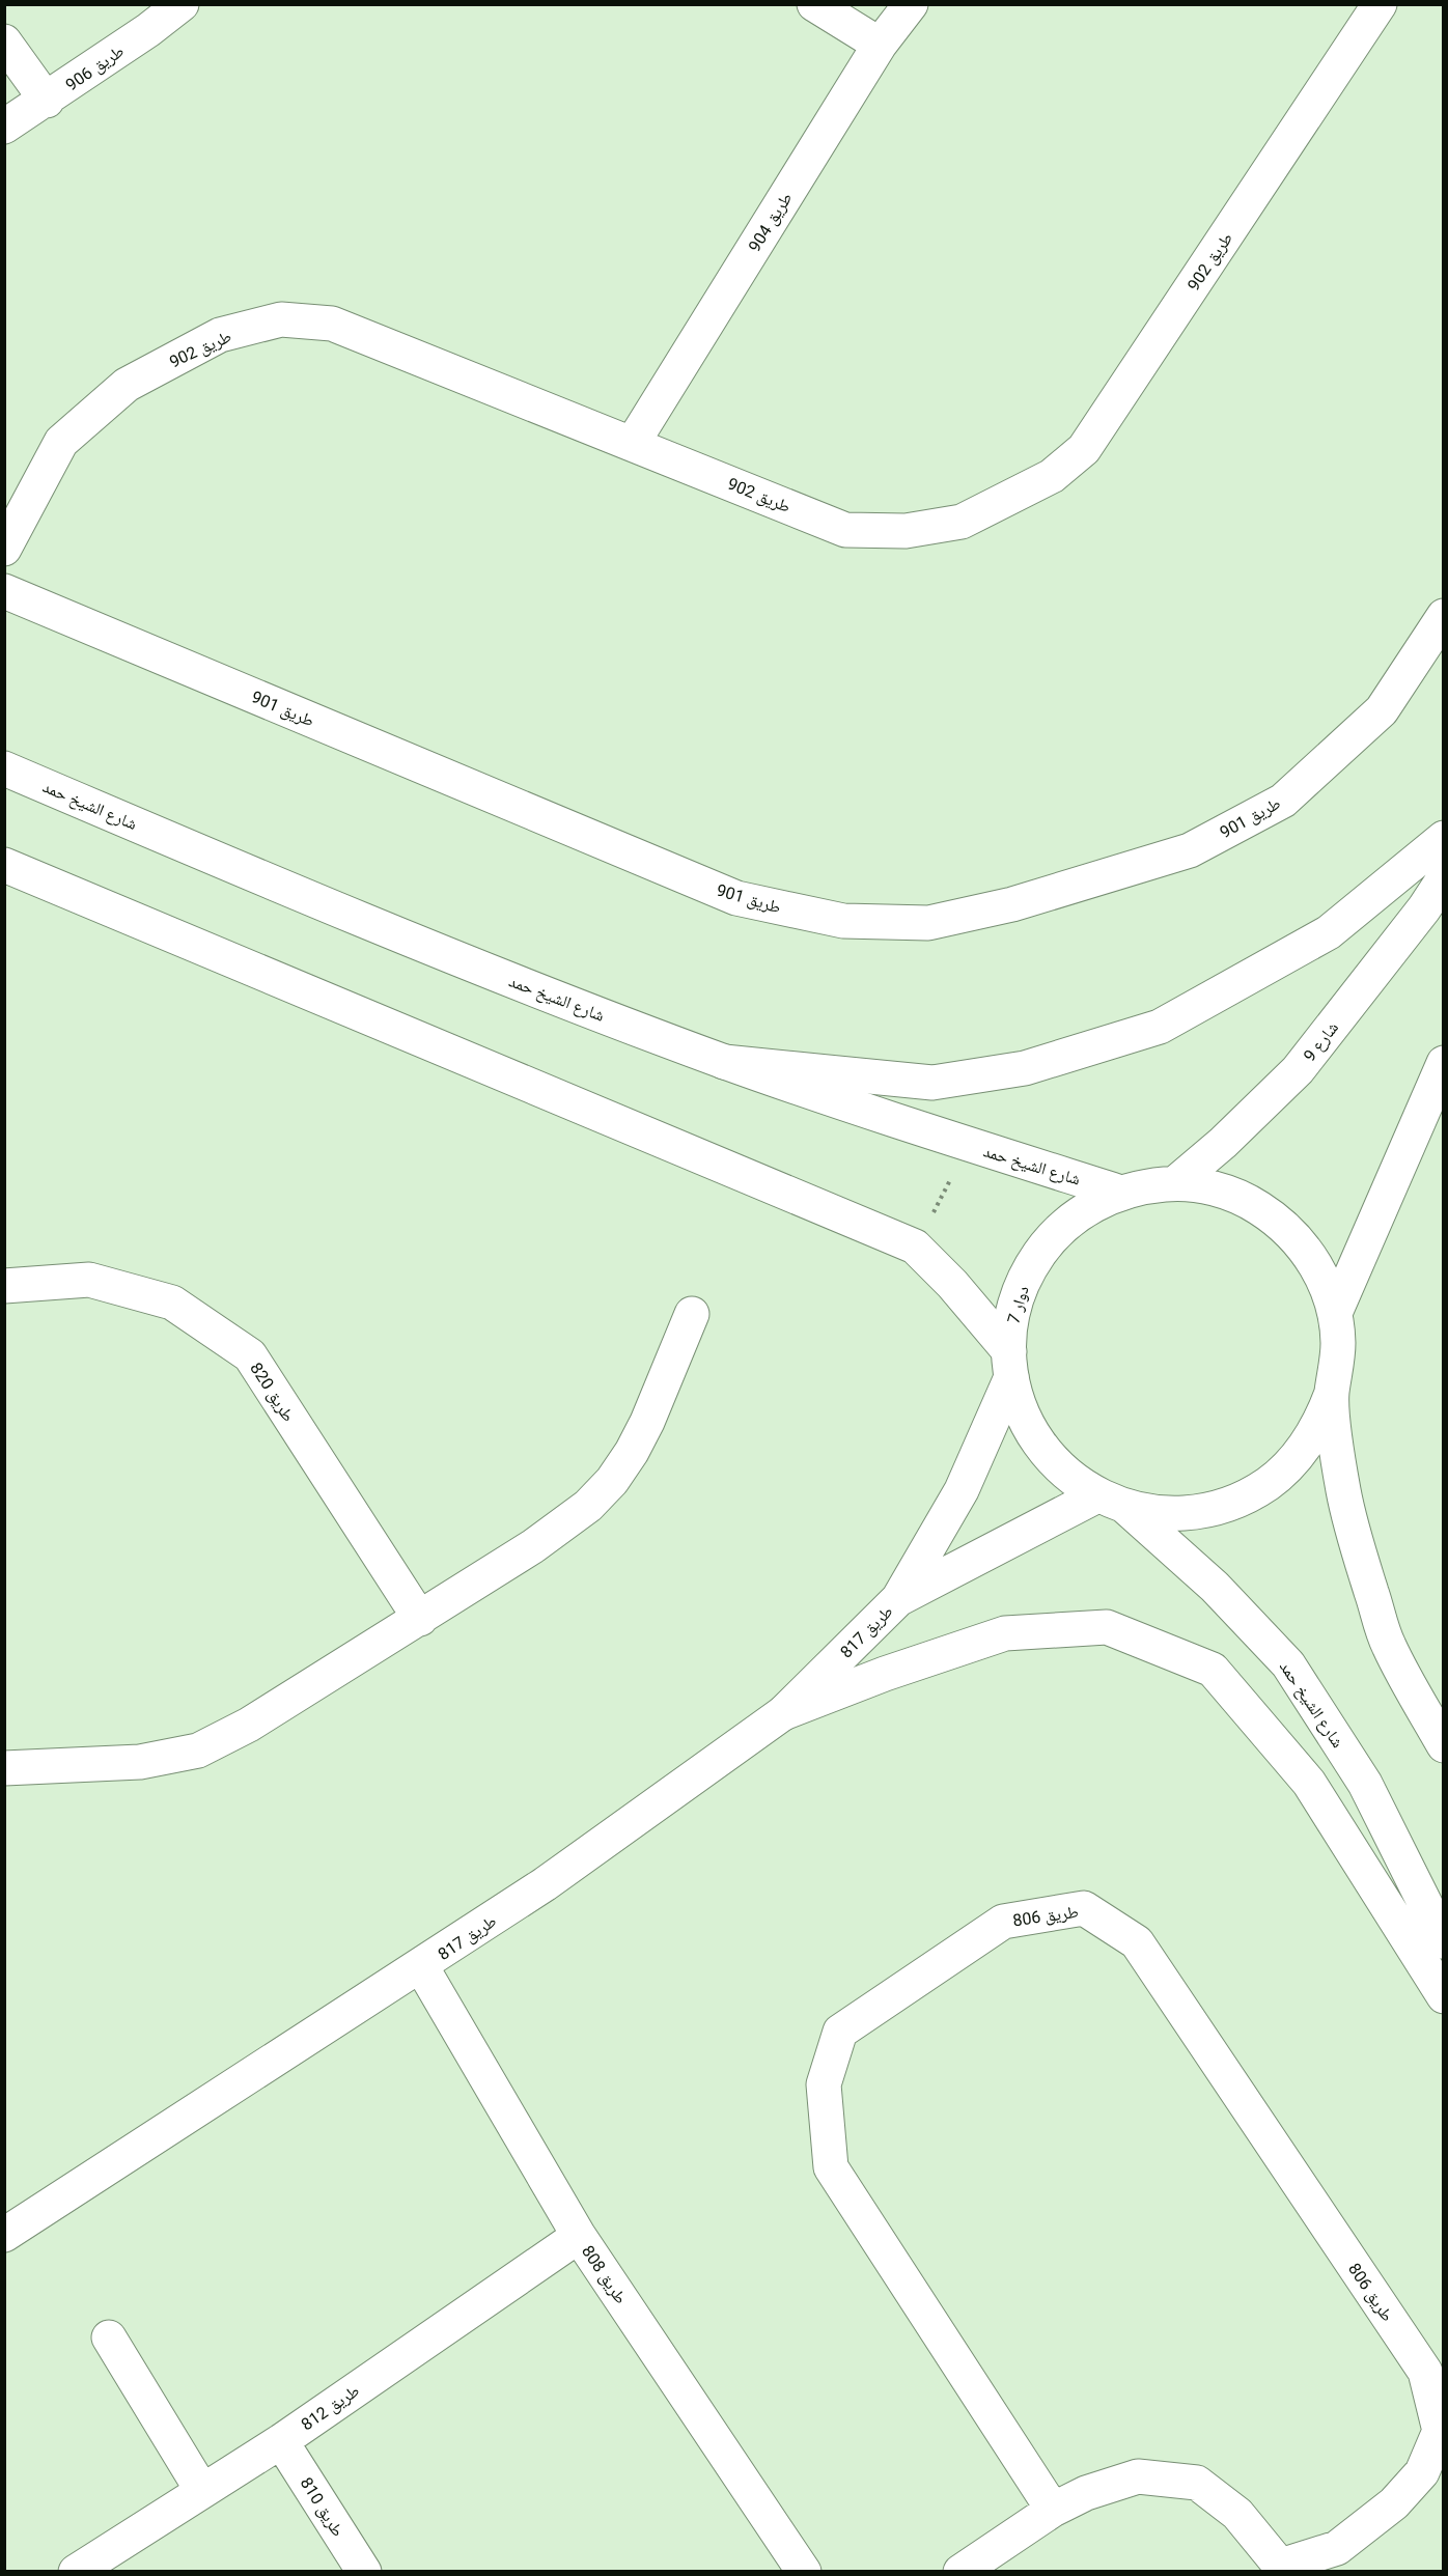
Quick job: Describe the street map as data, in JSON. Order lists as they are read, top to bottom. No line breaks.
{"streets":{"street":["طريق 906","طريق 904","طريق 902","طريق 901","شارع الشيخ حمد","شارع 9","دوار 7","طريق 820","طريق 817","طريق 806","طريق 808","طريق 812","طريق 810"]},"crossings":[["طريق 904","طريق 902"],["شارع الشيخ حمد","دوار 7"],["شارع الشيخ حمد","طريق 817"],["شارع 9","دوار 7"],["دوار 7","طريق 817"],["طريق 817","طريق 808"],["طريق 808","طريق 812"],["طريق 812","طريق 810"]]}
